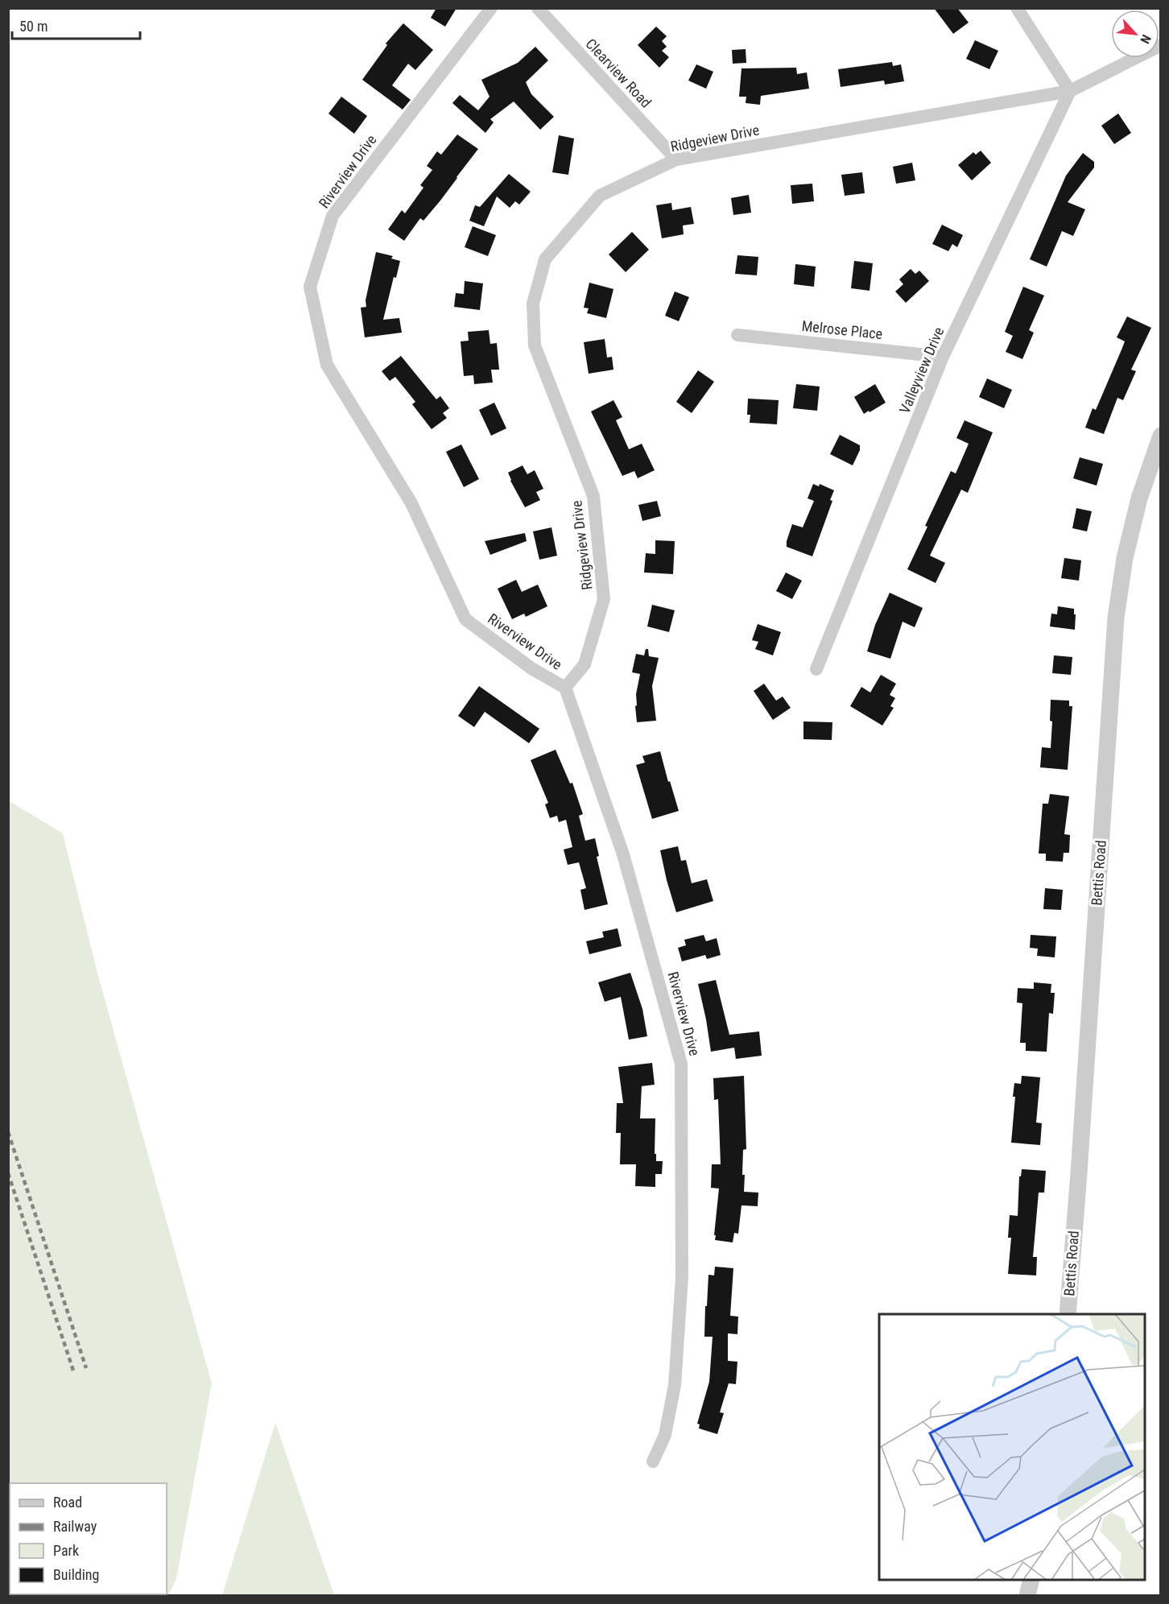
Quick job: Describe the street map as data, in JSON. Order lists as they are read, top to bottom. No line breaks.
{"streets":{"street":["Clearview Road","Ridgeview Drive","Riverview Drive","Melrose Place","Valleyview Drive","Bettis Road"]},"crossings":[["Clearview Road","Ridgeview Drive"],["Ridgeview Drive","Riverview Drive"],["Ridgeview Drive","Valleyview Drive"],["Melrose Place","Valleyview Drive"]],"legend":["Road","Railway","Park","Building"],"scale_bar":"50 m","north":"bottom right"}
